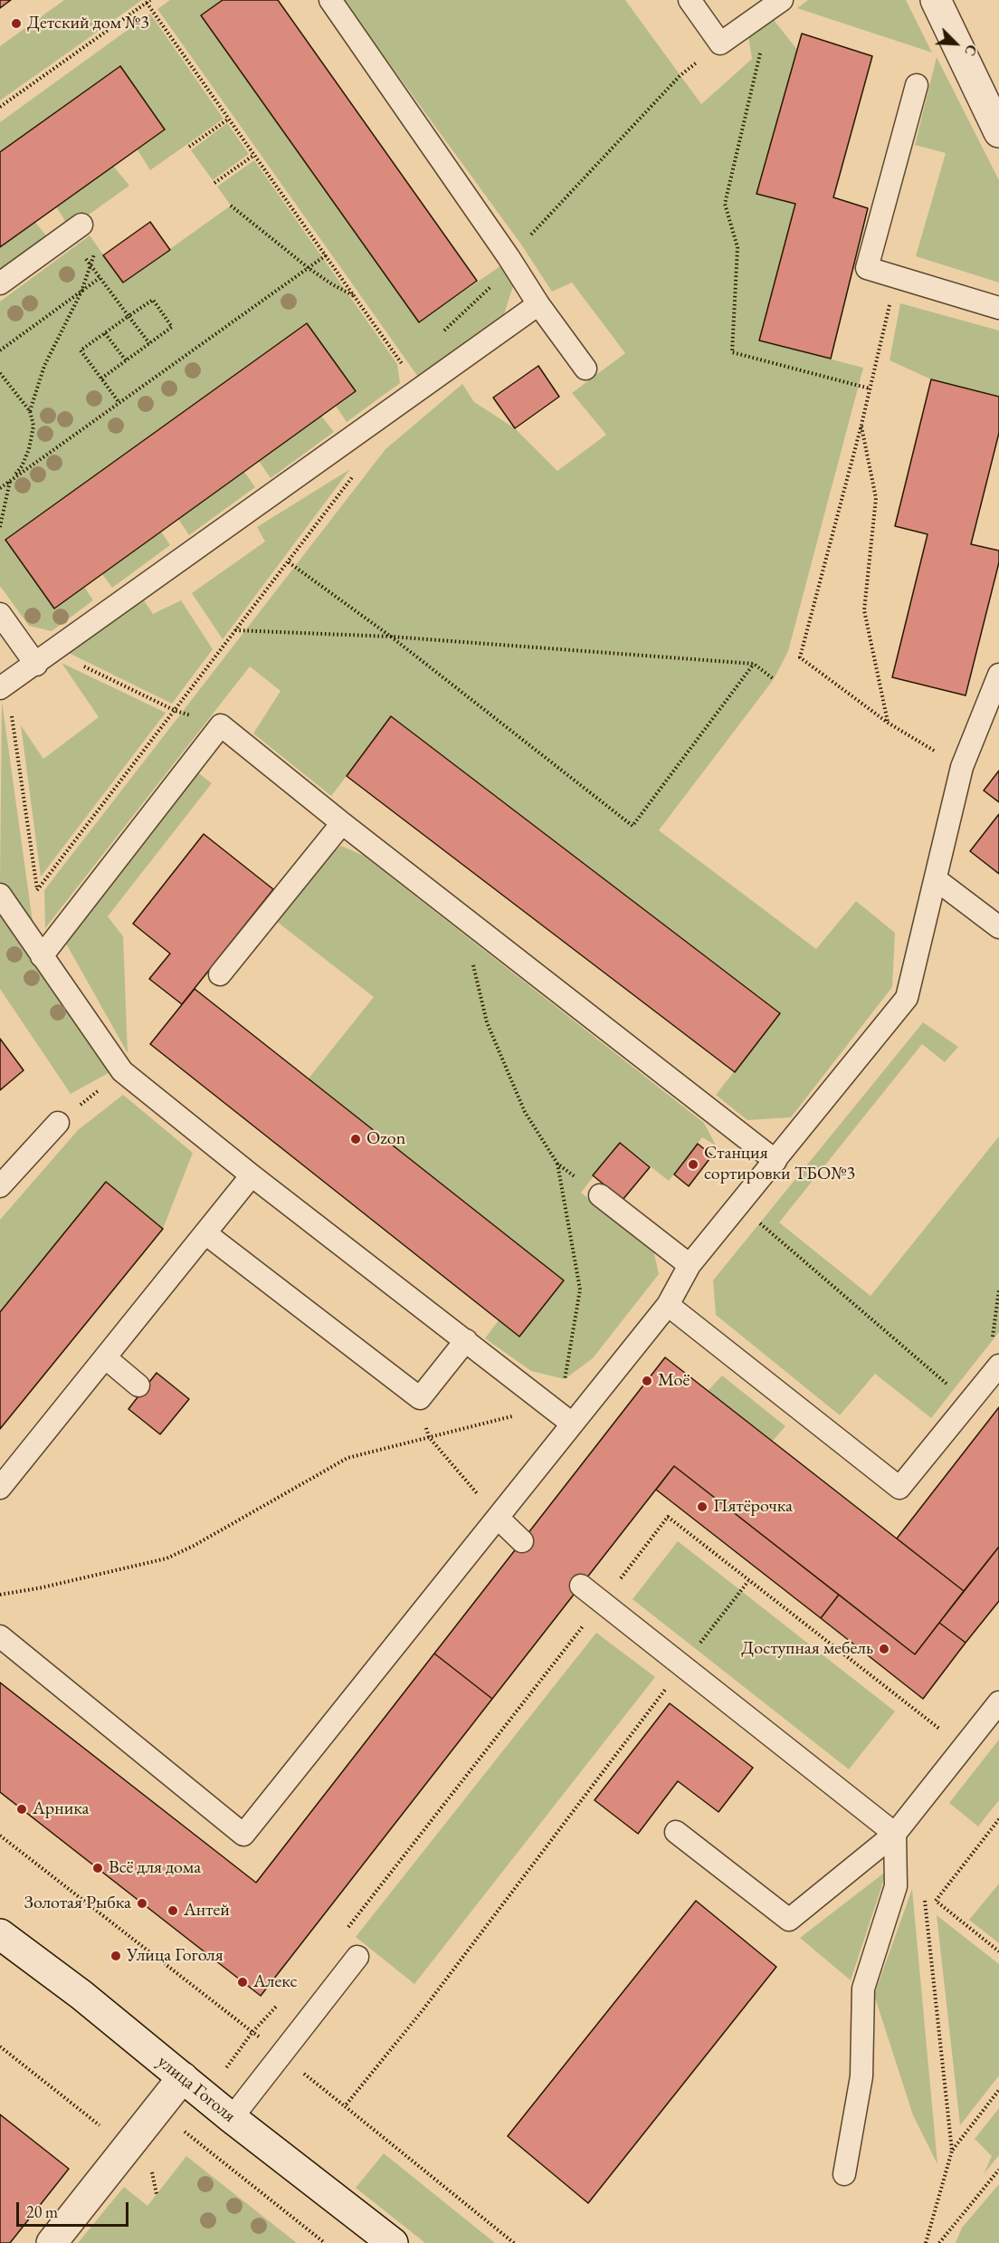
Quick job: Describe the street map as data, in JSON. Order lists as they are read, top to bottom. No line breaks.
{"streets":{"street":["улица Гоголя"]},"places":["Детский дом №3","Ozon","Станция сортировки ТБО№3","Моё","Пятёрочка","Доступная мебель","Арника","Всё для дома","Золотая Рыбка","Антей","Улица Гоголя","Алекс"],"scale_bar":"20 m","north":"bottom right"}
